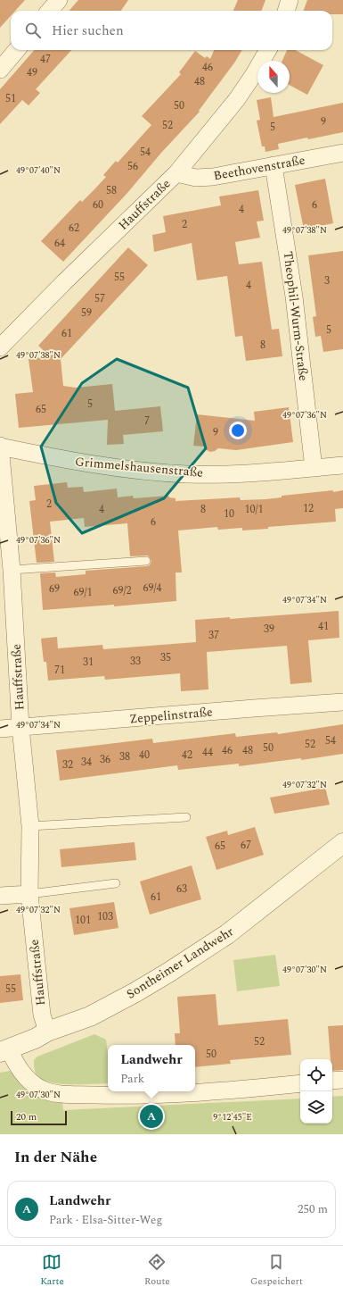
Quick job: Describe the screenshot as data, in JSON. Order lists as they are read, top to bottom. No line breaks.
{"streets":{"street":["Beethovenstraße","Hauffstraße","Theophil-Wurm-Straße","Grimmelshausenstraße","Zeppelinstraße","Sontheimer Landwehr"]},"crossings":[["Beethovenstraße","Hauffstraße"],["Beethovenstraße","Theophil-Wurm-Straße"],["Hauffstraße","Grimmelshausenstraße"],["Hauffstraße","Zeppelinstraße"],["Hauffstraße","Sontheimer Landwehr"],["Theophil-Wurm-Straße","Grimmelshausenstraße"]],"house_numbers":["47","46","49","48","51","50","9","52","5","54","56","58","60","6","4","2","62","64","55","3","4","57","59","5","61","8","5","65","7","9","2","12","4","8","10/1","10","6","69/4","69","69/2","69/1","41","39","37","35","33","31","71","54","52","50","46","48","44","40","42","38","36","34","32","67","65","63","61","103","101","55","52","50"],"scale_bar":"20 m","north":"top","page":{"search":"Hier suchen","popup":["Landwehr","Park"],"pins":"A","scale":"20 m","heading":"In der Nähe","list":[{"mark":"A","name":"Landwehr","note":"Park · Elsa-Sitter-Weg","value":"250 m"}],"nav":["Karte","Route","Gespeichert"]},"coordinates":["49°07'40\"N","49°07'38\"N","49°07'36\"N","49°07'34\"N","49°07'32\"N","49°07'30\"N","9°12'45\"E"]}
